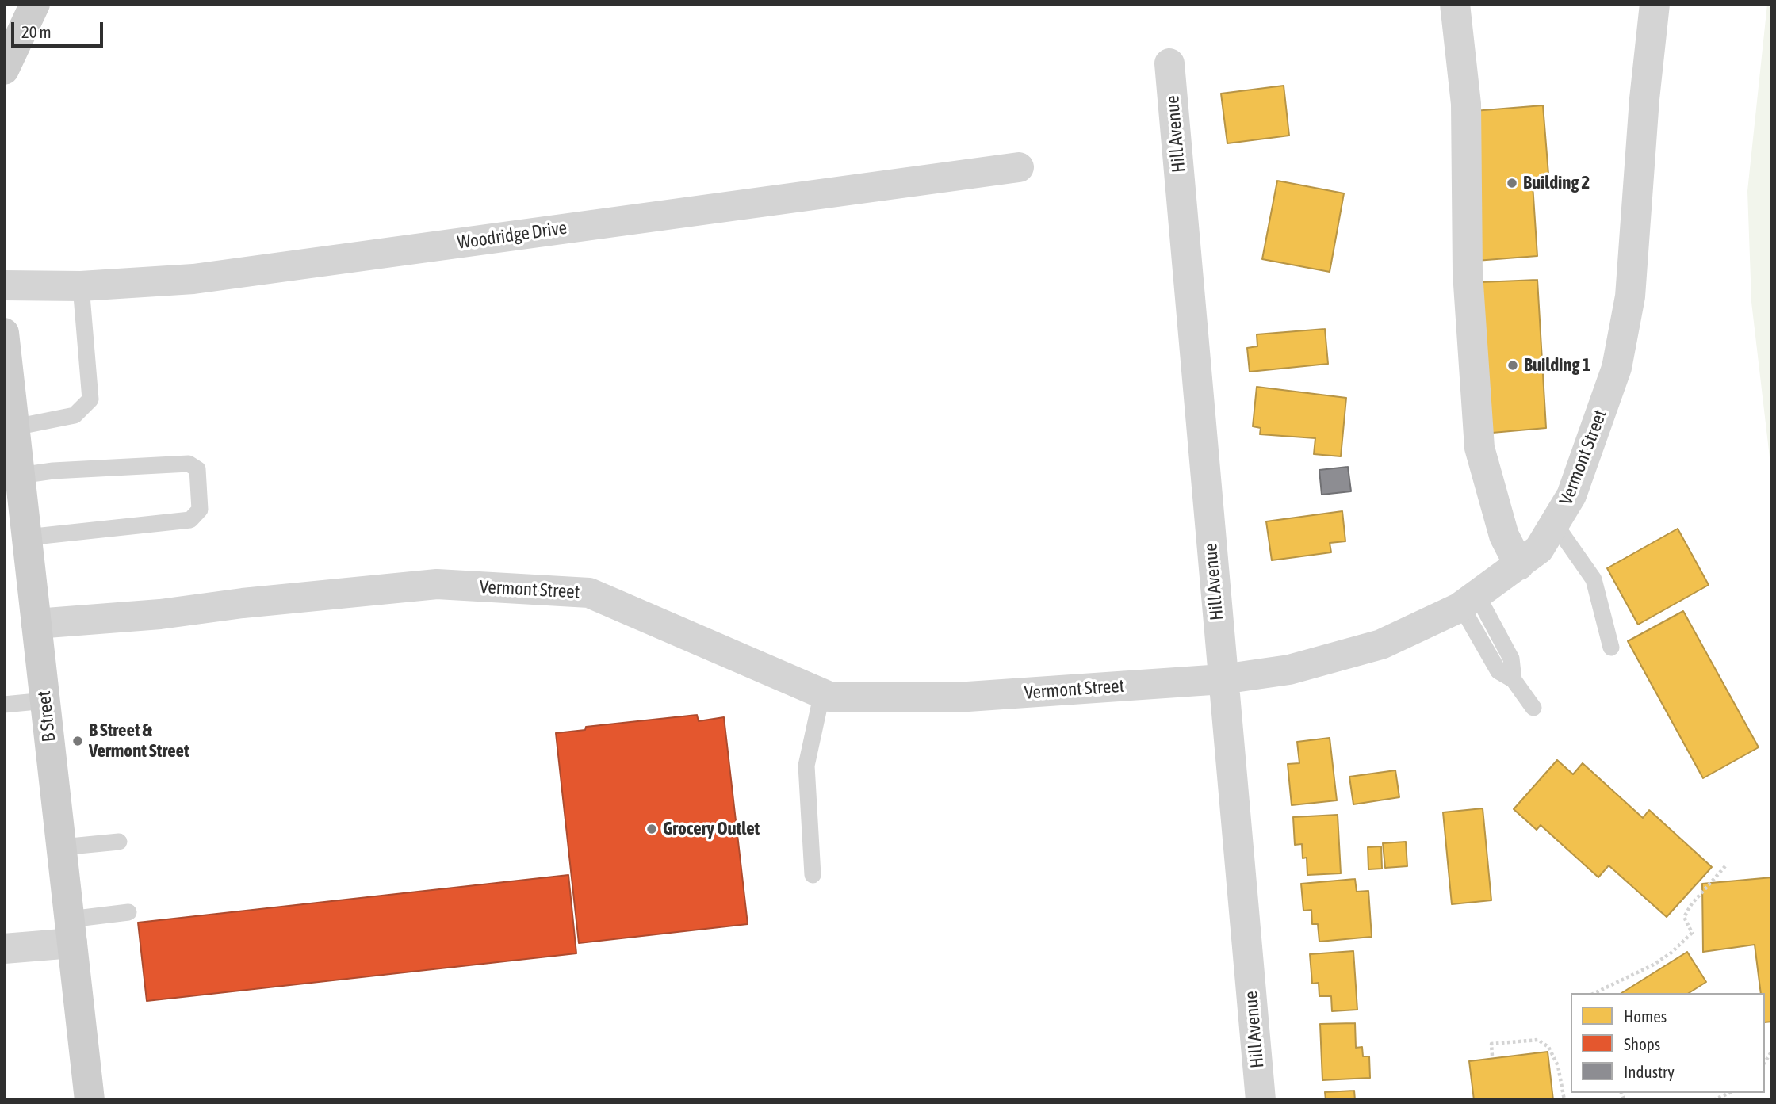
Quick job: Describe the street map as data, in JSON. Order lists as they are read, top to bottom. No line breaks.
{"streets":{"street":["Hill Avenue","Woodridge Drive","Vermont Street","B Street"]},"crossings":[["Hill Avenue","Vermont Street"],["Vermont Street","B Street"]],"places":["Building 2","Building 1","B Street & Vermont Street","Grocery Outlet"],"legend":["Homes","Shops","Industry"],"scale_bar":"20 m"}
